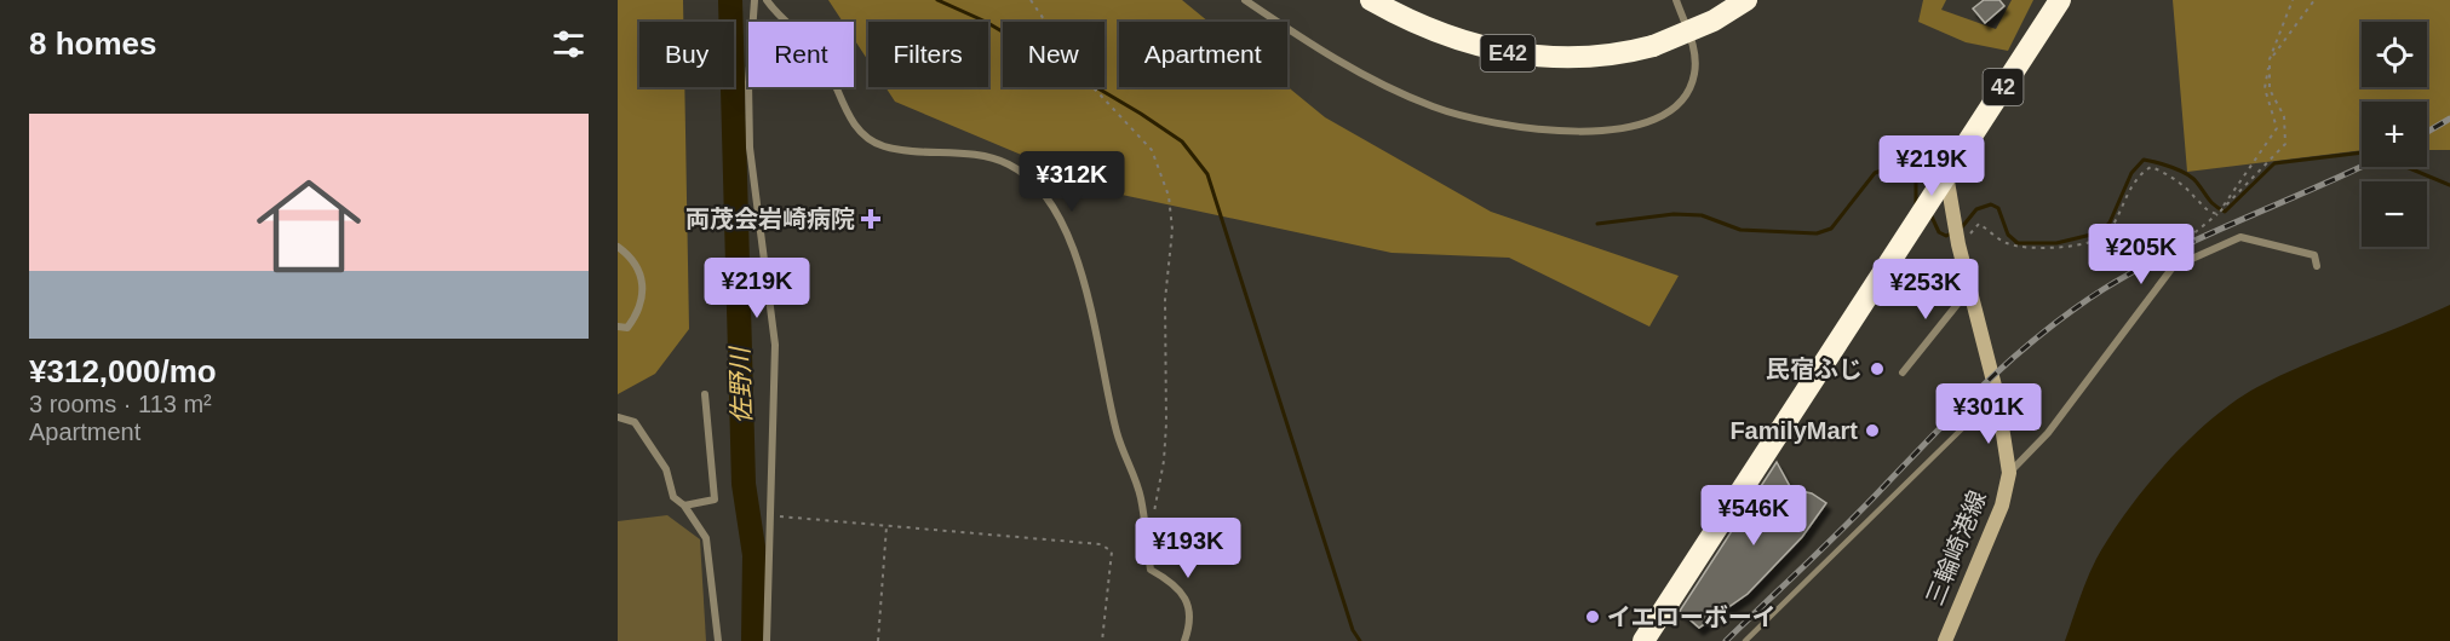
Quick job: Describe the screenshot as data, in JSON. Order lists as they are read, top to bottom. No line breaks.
{"streets":{"highway":["E42","42"],"main road":["三輪崎港線"]},"crossings":[["42","三輪崎港線"]],"water":["佐野川"],"places":{"health":["両茂会岩崎病院"],"other":["民宿ふじ","FamilyMart","イエローボーイ"]},"page":{"heading":"8 homes","map_buttons":["+","−"],"chip":["Buy","Rent","Filters","New","Apartment"],"list":[{"name":"¥312,000/mo","note":"3 rooms · 113 m² · Apartment"}],"price":["¥219K","¥312K","¥205K","¥219K","¥253K","¥301K","¥546K","¥193K"]}}
